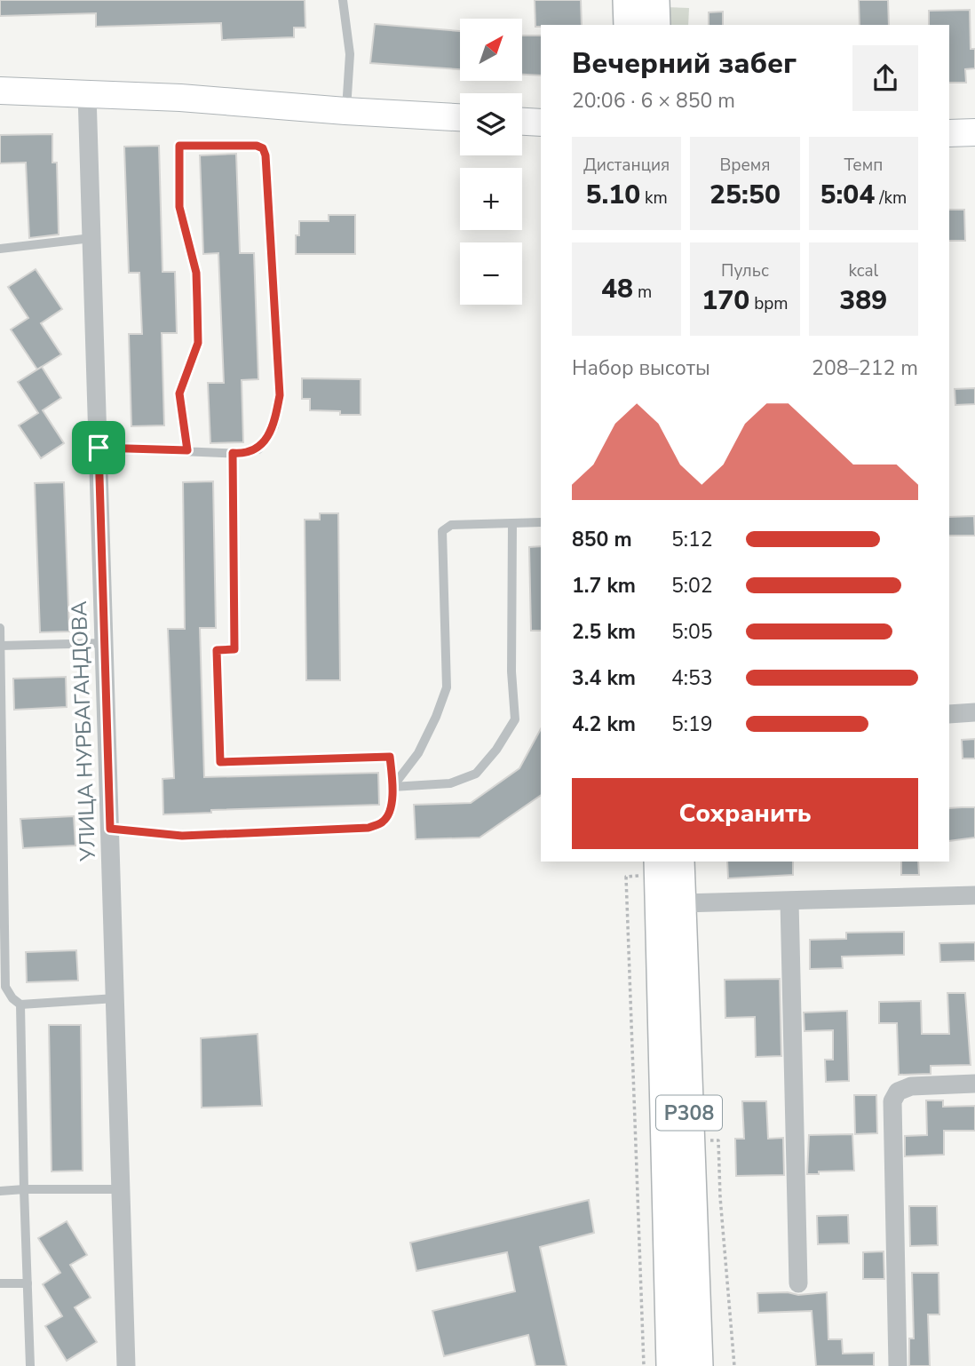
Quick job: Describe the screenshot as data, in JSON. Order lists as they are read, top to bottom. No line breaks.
{"streets":{"main road":["P308"],"street":["УЛИЦА НУРБАГАНДОВА"]},"north":"top right","page":{"map_buttons":["+","−"],"heading":["Вечерний забег","20:06 · 6 × 850 m"],"stats":[["Дистанция","5.10 km"],["Время","25:50"],["Темп","5:04 /km"],["48 m"],["Пульс","170 bpm"],["kcal","389"]],"chart":["Набор высоты","208–212 m"],"list":[{"name":"850 m","note":"5:12"},{"name":"1.7 km","note":"5:02"},{"name":"2.5 km","note":"5:05"},{"name":"3.4 km","note":"4:53"},{"name":"4.2 km","note":"5:19"}],"buttons":"Сохранить"}}
